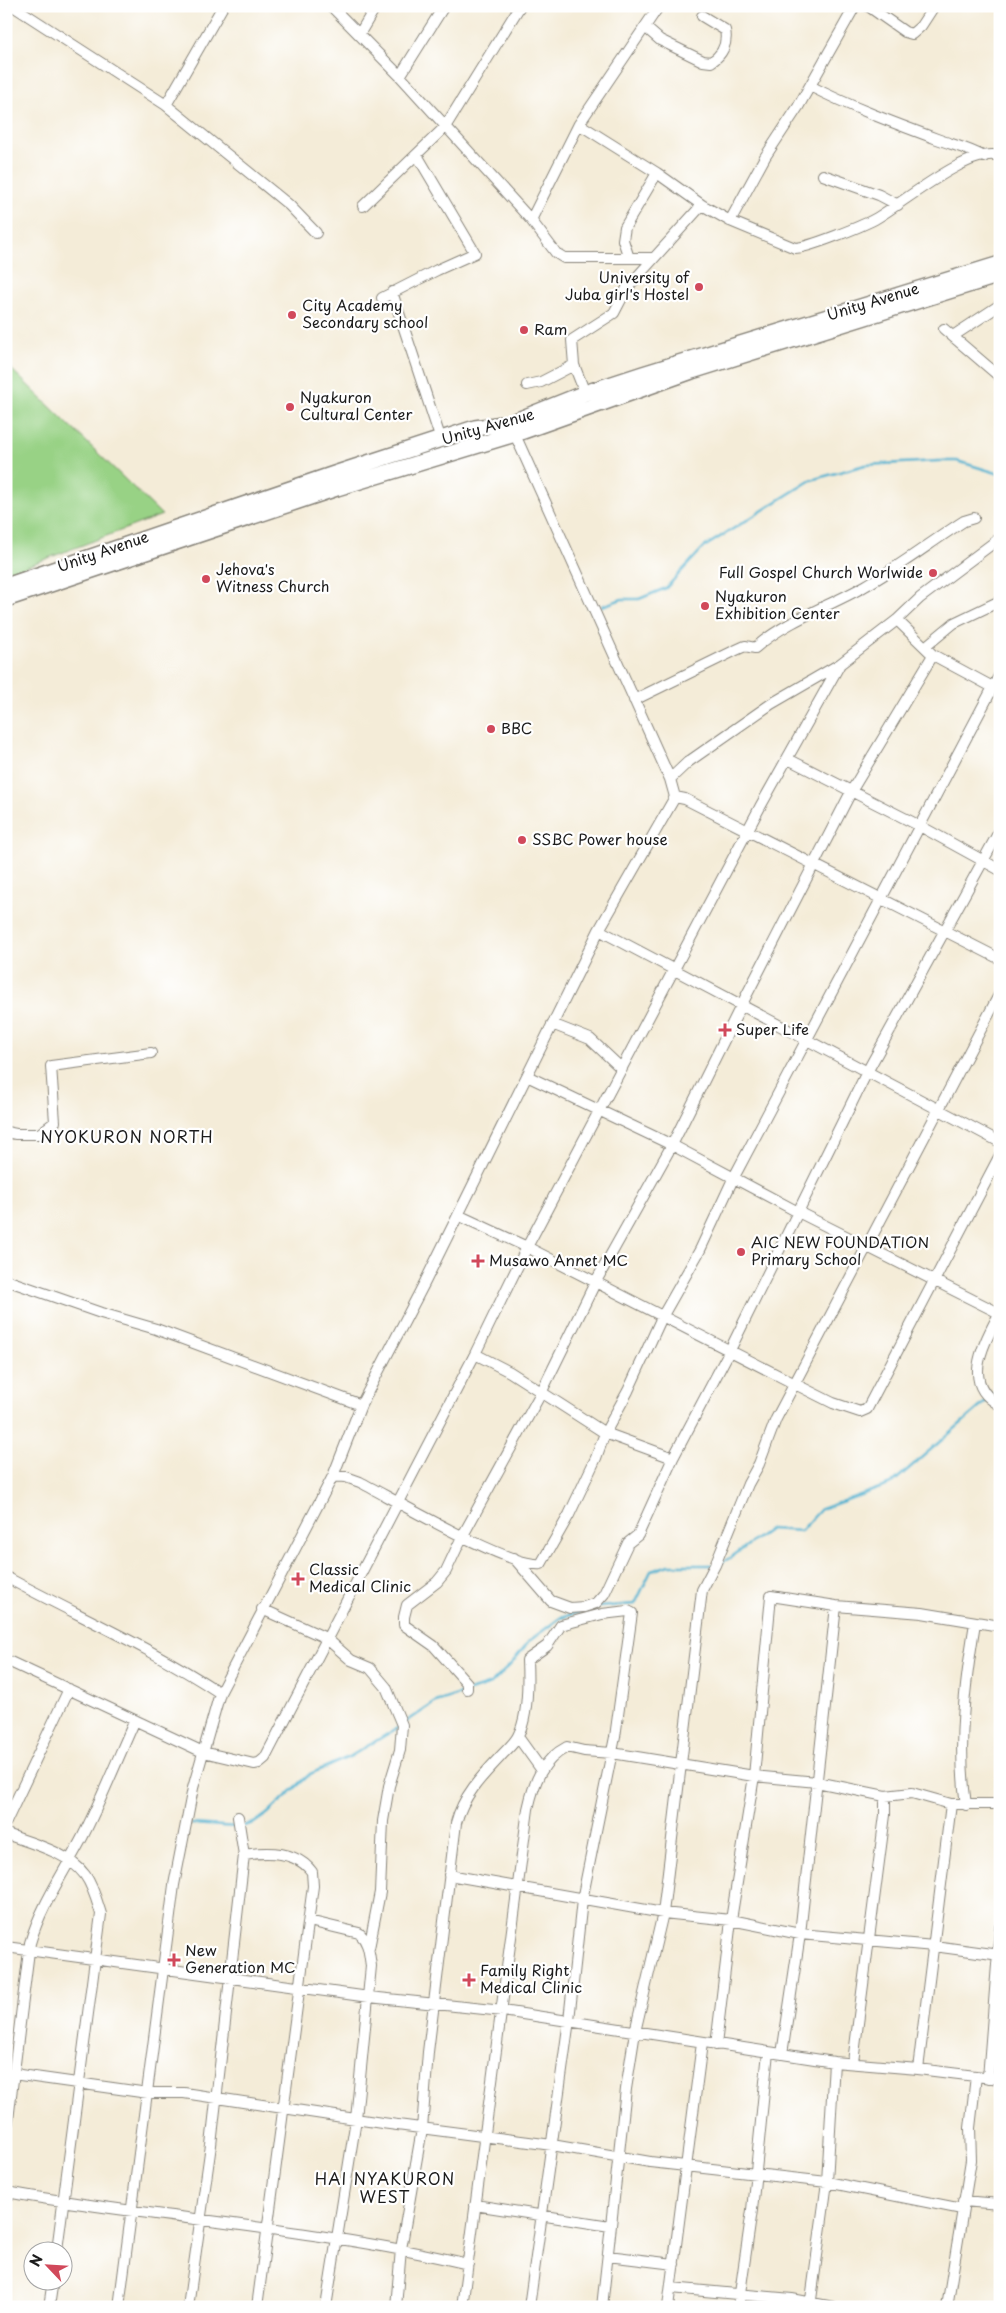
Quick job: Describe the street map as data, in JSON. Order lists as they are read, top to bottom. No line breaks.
{"streets":{"main road":["Unity Avenue"]},"districts":["NYOKURON NORTH","HAI NYAKURON WEST"],"places":{"other":["University of Juba girl's Hostel","City Academy Secondary school","Ram","Nyakuron Cultural Center","Full Gospel Church Worlwide","Jehova's Witness Church","Nyakuron Exhibition Center","BBC","SSBC Power house","AIC NEW FOUNDATION Primary School"],"health":["Super Life","Musawo Annet MC","Classic Medical Clinic","New Generation MC","Family Right Medical Clinic"]},"north":"top left"}
